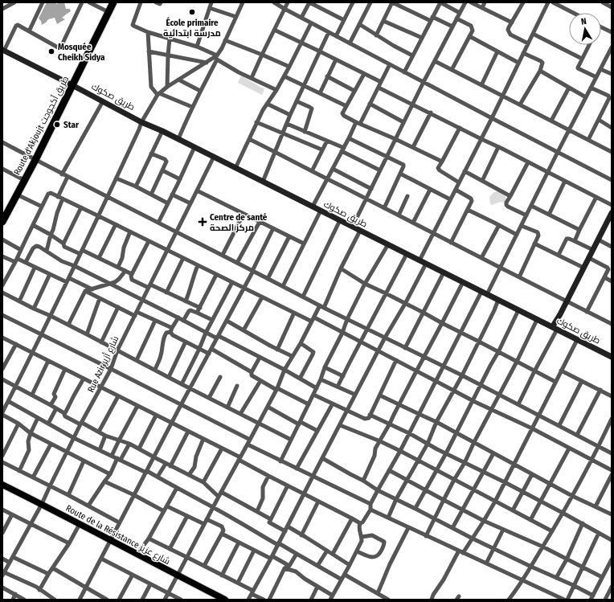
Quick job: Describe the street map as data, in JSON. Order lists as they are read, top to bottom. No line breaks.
{"streets":{"highway":["Route d'Akjoujt طريق أكجوجت"],"main road":["Route de la Résistance شارع عزيز"],"street":["طريق صكوك","Rue Azir شارع أزير"]},"crossings":[["طريق صكوك","Route d'Akjoujt طريق أكجوجت"],["طريق صكوك","Rue Azir شارع أزير"],["Rue Azir شارع أزير","Route de la Résistance شارع عزيز"]],"places":{"other":["École primaire مدرسة ابتدائية","Mosquée Cheikh Sidya","Star"],"health":["Centre de santé مركز الصحة"]},"north":"top"}
